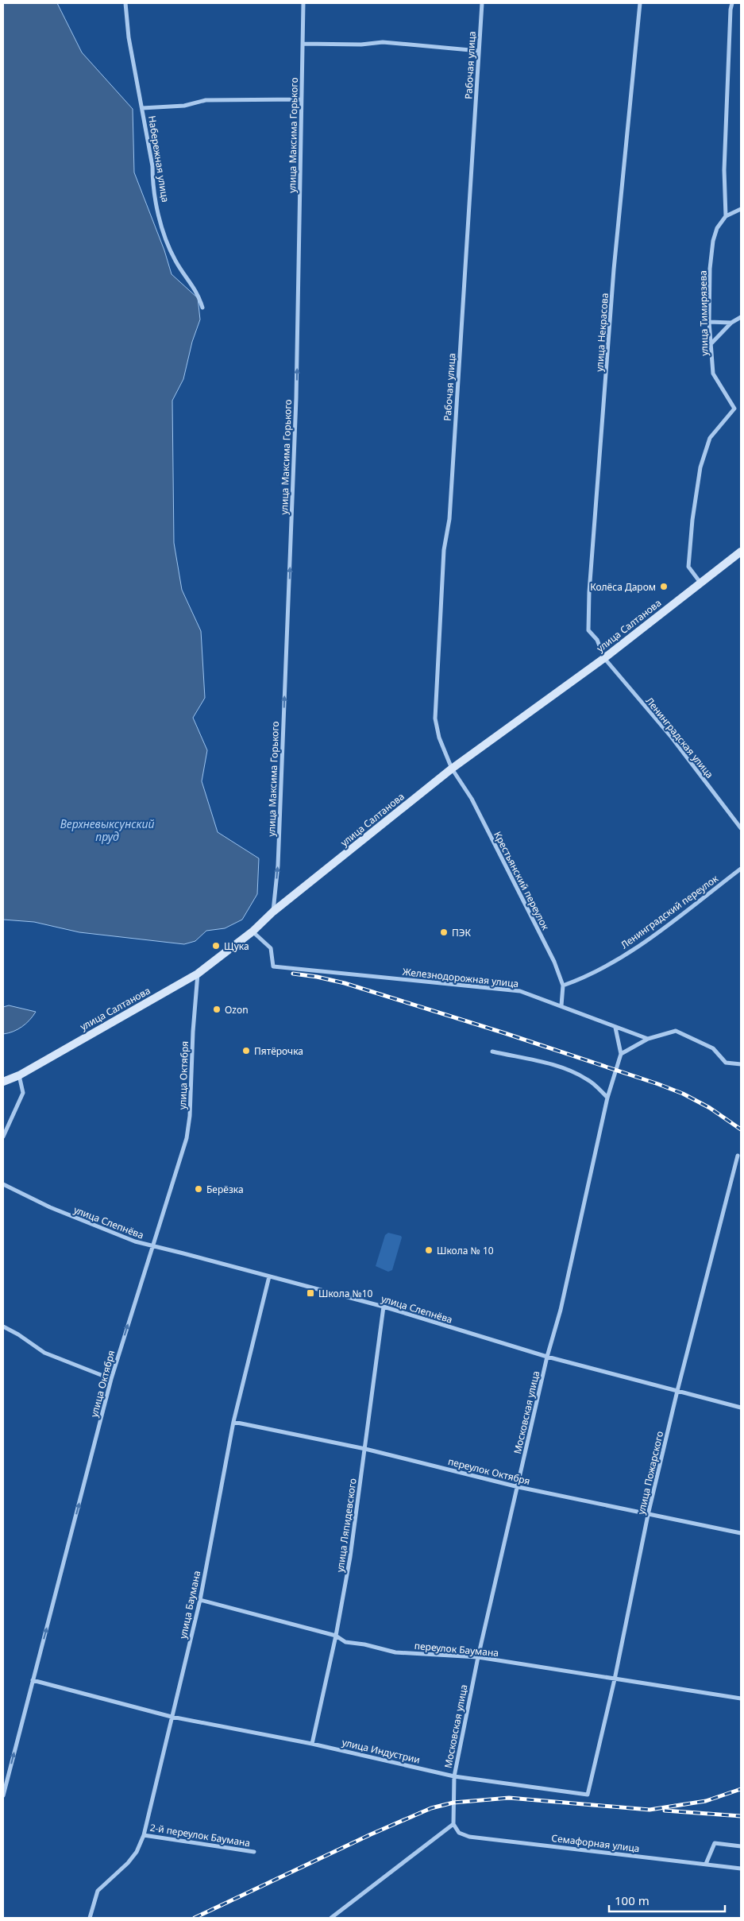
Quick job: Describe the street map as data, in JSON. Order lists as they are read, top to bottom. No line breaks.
{"streets":{"main road":["улица Салтанова"],"street":["Рабочая улица","улица Максима Горького","Набережная улица","улица Тимирязева","улица Некрасова","Ленинградская улица","Крестьянский переулок","Ленинградский переулок","Железнодорожная улица","улица Октября","улица Слепнёва","Московская улица","переулок Октября","улица Пожарского","улица Ляпидевского","улица Баумана","переулок Баумана","улица Индустрии","2-й переулок Баумана","Семафорная улица"]},"crossings":[["Рабочая улица","улица Салтанова"],["Рабочая улица","Крестьянский переулок"],["улица Максима Горького","улица Салтанова"],["улица Тимирязева","улица Салтанова"],["улица Некрасова","улица Салтанова"],["улица Некрасова","Ленинградская улица"],["улица Салтанова","Ленинградская улица"],["улица Салтанова","Крестьянский переулок"],["улица Салтанова","Железнодорожная улица"],["улица Салтанова","улица Октября"],["Крестьянский переулок","Ленинградский переулок"],["Крестьянский переулок","Железнодорожная улица"],["улица Октября","улица Слепнёва"],["улица Октября","улица Индустрии"],["улица Слепнёва","Московская улица"],["улица Слепнёва","улица Пожарского"],["улица Слепнёва","улица Ляпидевского"],["улица Слепнёва","улица Баумана"],["Московская улица","переулок Октября"],["Московская улица","переулок Баумана"],["Московская улица","улица Индустрии"],["переулок Октября","улица Пожарского"],["переулок Октября","улица Ляпидевского"],["переулок Октября","улица Баумана"],["улица Пожарского","переулок Баумана"],["улица Пожарского","улица Индустрии"],["улица Ляпидевского","переулок Баумана"],["улица Ляпидевского","улица Индустрии"],["улица Баумана","переулок Баумана"],["улица Баумана","улица Индустрии"],["улица Баумана","2-й переулок Баумана"]],"one_way":["улица Максима Горького","улица Октября"],"water":["Верхневыксунский пруд"],"places":{"other":["Колёса Даром","ПЭК","Щука","Ozon","Пятёрочка","Берёзка","Школа № 10"],"transit":["Школа №10"]},"scale_bar":"100 m"}
